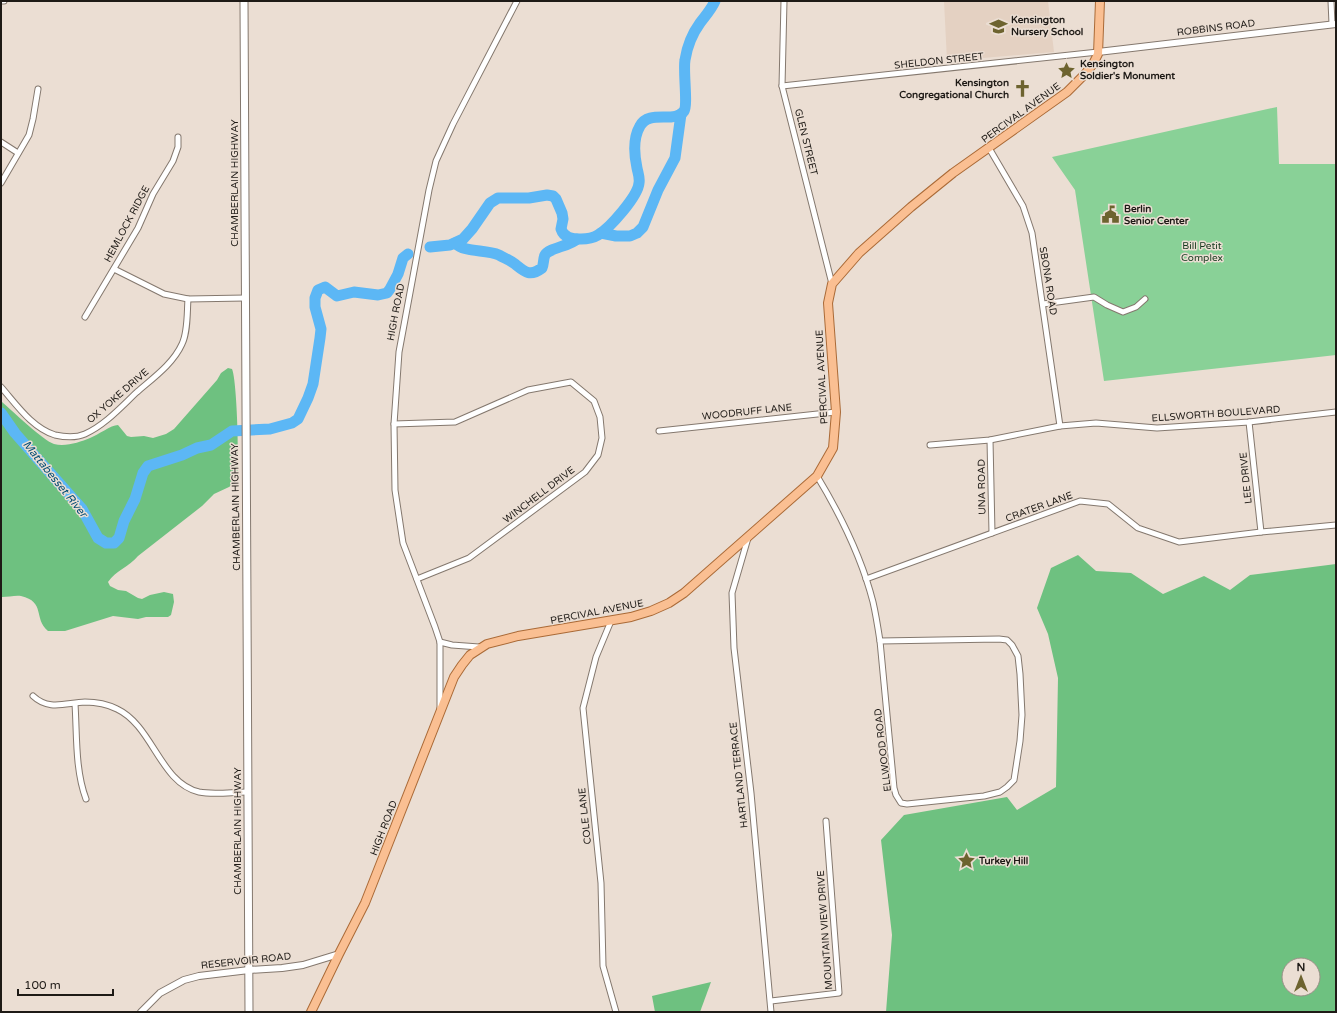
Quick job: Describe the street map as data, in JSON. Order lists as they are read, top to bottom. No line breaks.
{"streets":{"main road":["PERCIVAL AVENUE","CHAMBERLAIN HIGHWAY","HIGH ROAD"],"street":["ROBBINS ROAD","SHELDON STREET","GLEN STREET","HEMLOCK RIDGE","SBONA ROAD","OX YOKE DRIVE","WOODRUFF LANE","ELLSWORTH BOULEVARD","LEE DRIVE","UNA ROAD","WINCHELL DRIVE","CRATER LANE","ELLWOOD ROAD","HARTLAND TERRACE","COLE LANE","MOUNTAIN VIEW DRIVE","RESERVOIR ROAD"]},"crossings":[["ROBBINS ROAD","SHELDON STREET"],["ROBBINS ROAD","PERCIVAL AVENUE"],["SHELDON STREET","PERCIVAL AVENUE"],["SHELDON STREET","GLEN STREET"],["PERCIVAL AVENUE","GLEN STREET"],["PERCIVAL AVENUE","SBONA ROAD"],["PERCIVAL AVENUE","HIGH ROAD"],["PERCIVAL AVENUE","WOODRUFF LANE"],["PERCIVAL AVENUE","ELLWOOD ROAD"],["PERCIVAL AVENUE","HARTLAND TERRACE"],["PERCIVAL AVENUE","COLE LANE"],["CHAMBERLAIN HIGHWAY","RESERVOIR ROAD"],["SBONA ROAD","ELLSWORTH BOULEVARD"],["HIGH ROAD","WINCHELL DRIVE"],["HIGH ROAD","RESERVOIR ROAD"],["ELLSWORTH BOULEVARD","LEE DRIVE"],["ELLSWORTH BOULEVARD","UNA ROAD"],["LEE DRIVE","CRATER LANE"],["UNA ROAD","CRATER LANE"],["CRATER LANE","ELLWOOD ROAD"],["HARTLAND TERRACE","MOUNTAIN VIEW DRIVE"]],"water":["Mattabesset River"],"parks":["Bill Petit Complex"],"places":{"school or university":["Kensington Nursery School"],"place":["Kensington Soldier's Monument","Turkey Hill"],"church":["Kensington Congregational Church"],"public building":["Berlin Senior Center"]},"scale_bar":"100 m","north":"top"}
